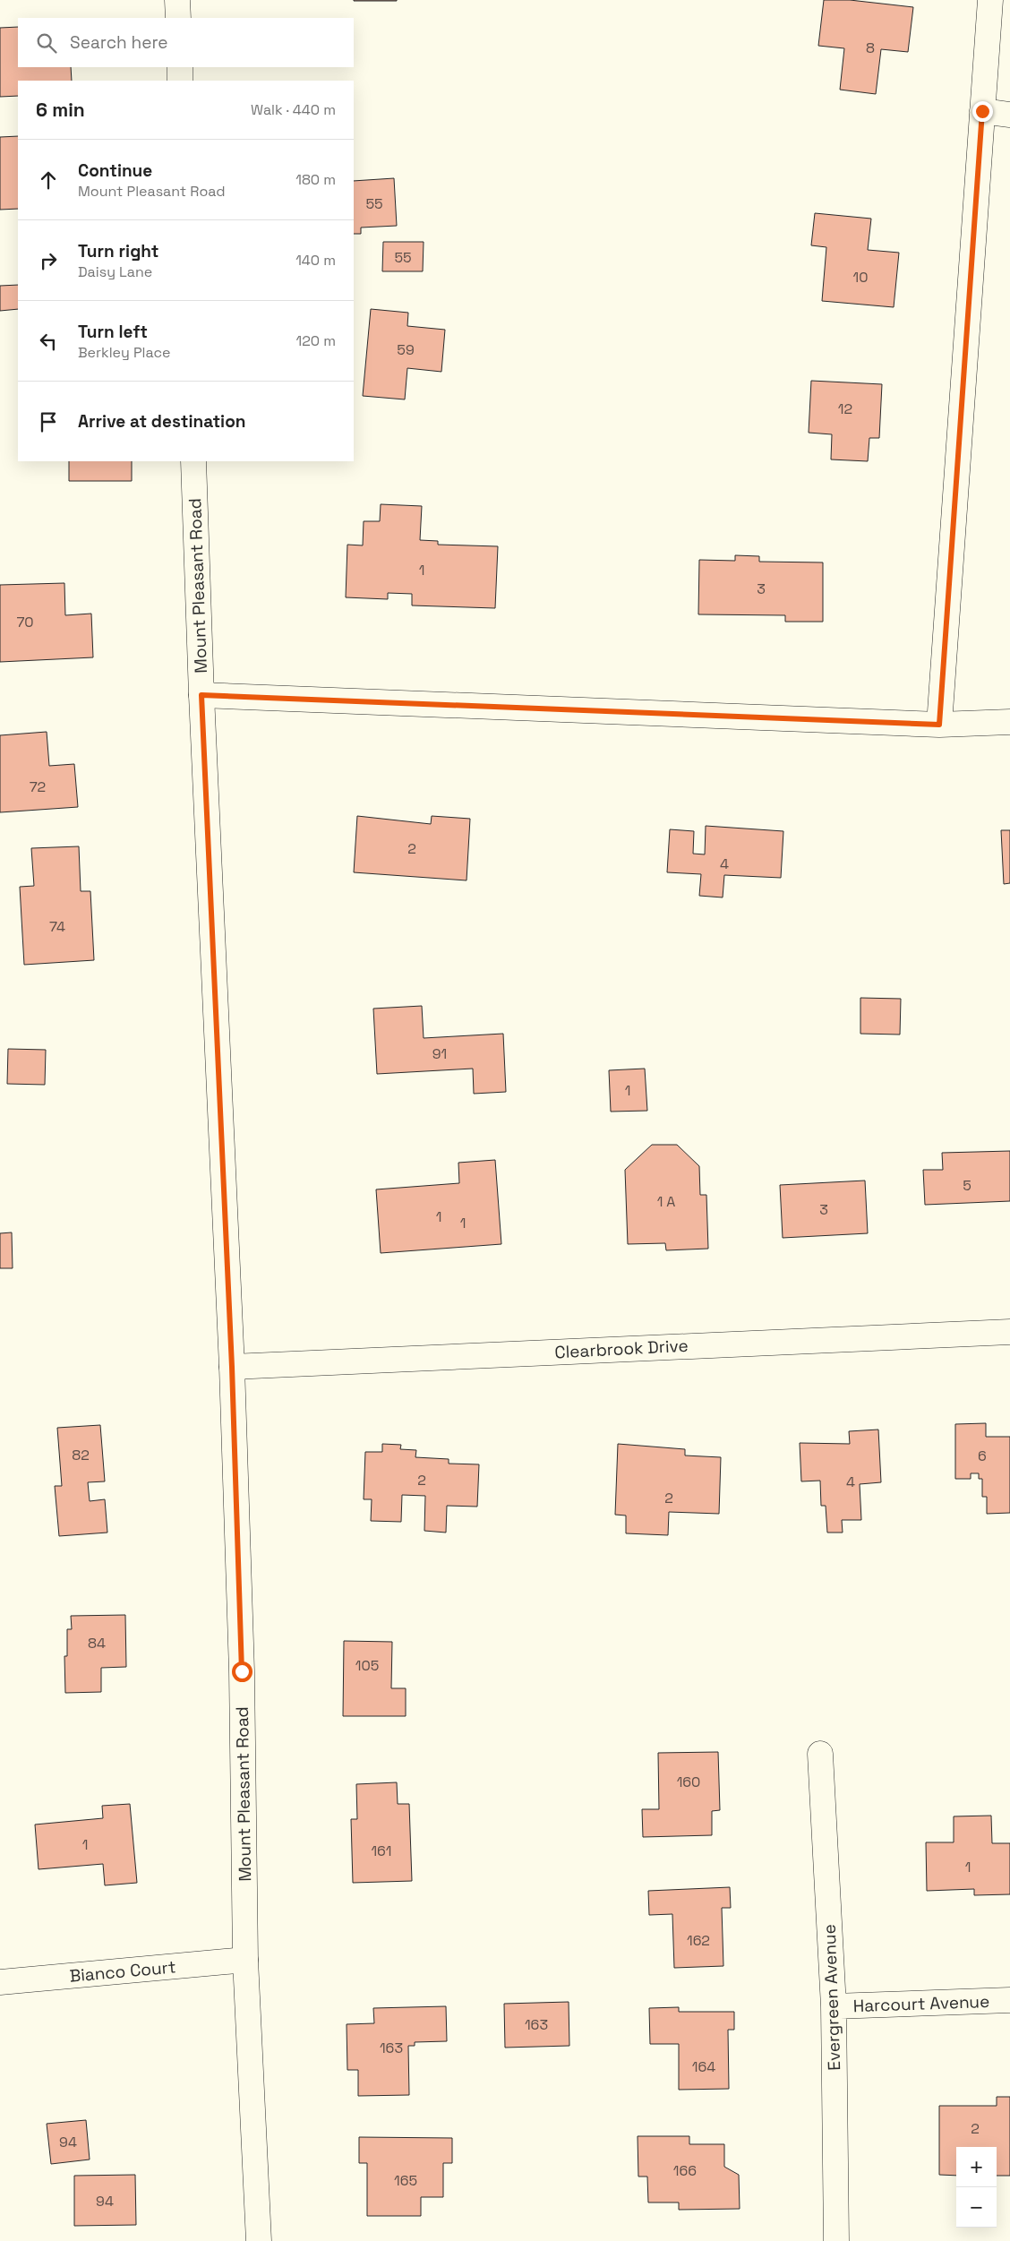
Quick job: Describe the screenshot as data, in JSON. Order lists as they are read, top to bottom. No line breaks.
{"streets":{"street":["Mount Pleasant Road","Clearbrook Drive","Bianco Court","Evergreen Avenue","Harcourt Avenue"]},"crossings":[["Mount Pleasant Road","Clearbrook Drive"],["Mount Pleasant Road","Bianco Court"],["Evergreen Avenue","Harcourt Avenue"]],"house_numbers":["8","55","55","10","59","12","1","3","70","72","2","4","74","91","1","5","1 A","3","1","1","82","6","2","4","2","84","105","160","1","161","1","162","163","163","164","2","94","166","165","94"],"page":{"search":"Search here","heading":["6 min","Walk · 440 m"],"list":[["Continue","Mount Pleasant Road","180 m"],["Turn right","Daisy Lane","140 m"],["Turn left","Berkley Place","120 m"],"Arrive at destination"],"map_buttons":["+","−"]}}
